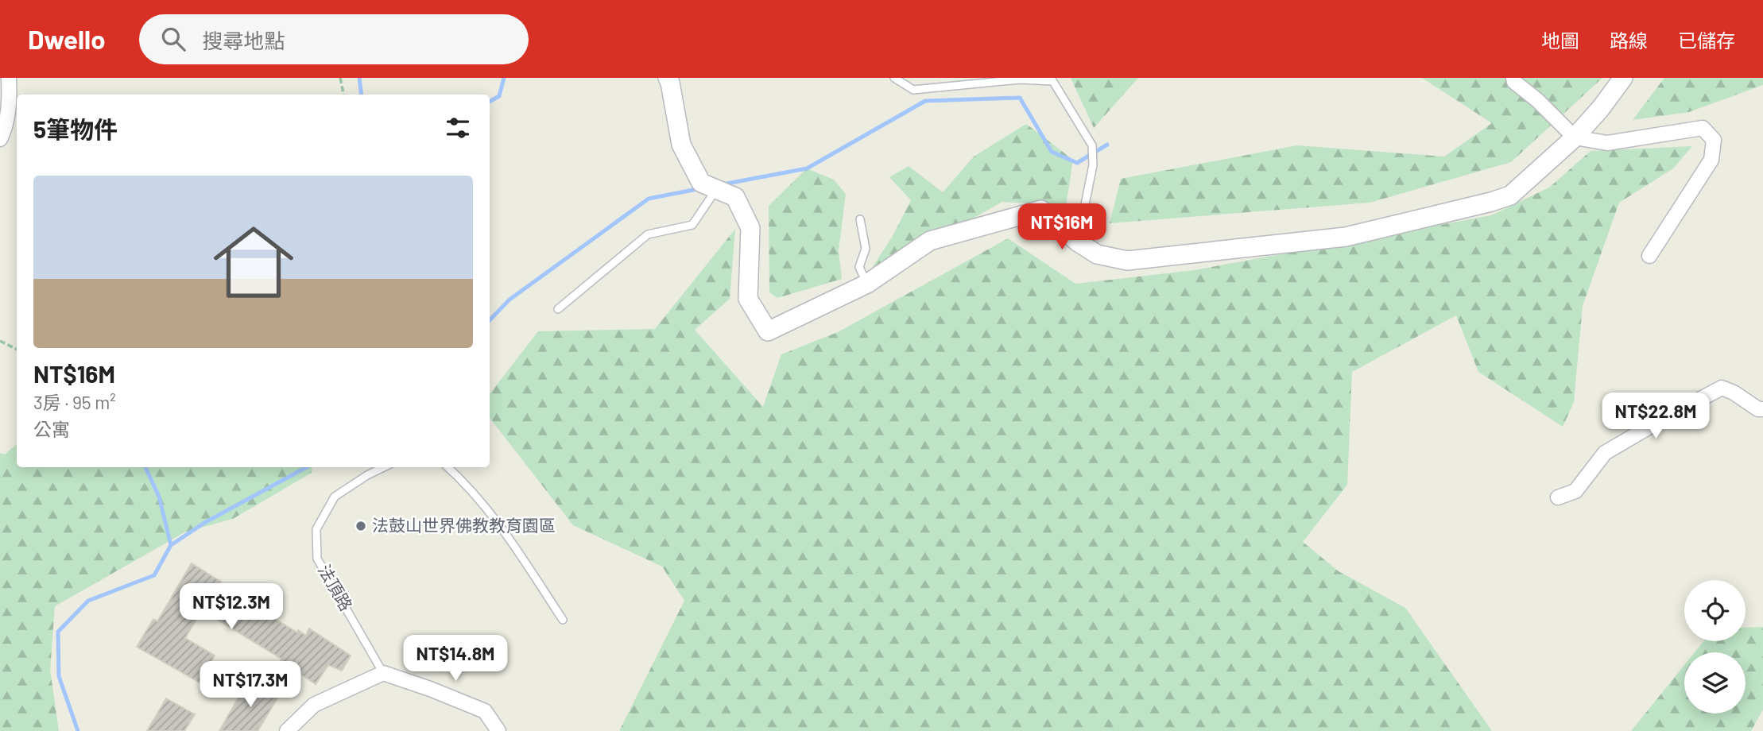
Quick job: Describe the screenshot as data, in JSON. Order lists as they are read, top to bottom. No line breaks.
{"streets":{"lane":["法頂路"]},"places":["法鼓山世界佛教教育園區"],"page":{"header":"Dwello","search":"搜尋地點","nav":["地圖","路線","已儲存"],"heading":"5筆物件","list":[{"name":"NT$16M","note":"3房 · 95 m² · 公寓"}],"price":["NT$16M","NT$22.8M","NT$12.3M","NT$14.8M","NT$17.3M"]}}
